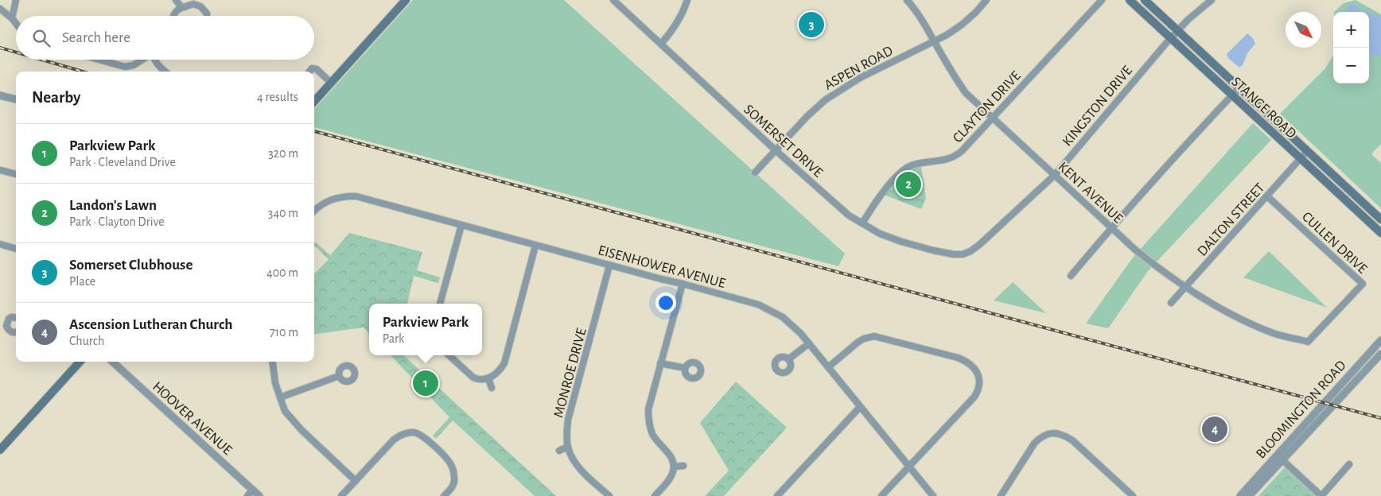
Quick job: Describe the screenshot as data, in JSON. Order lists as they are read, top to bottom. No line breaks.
{"streets":{"main road":["STANGE ROAD"],"street":["ASPEN ROAD","KINGSTON DRIVE","CLAYTON DRIVE","SOMERSET DRIVE","KENT AVENUE","DALTON STREET","CULLEN DRIVE","EISENHOWER AVENUE","MONROE DRIVE","BLOOMINGTON ROAD","HOOVER AVENUE"]},"crossings":[["ASPEN ROAD","SOMERSET DRIVE"],["ASPEN ROAD","KENT AVENUE"],["KINGSTON DRIVE","STANGE ROAD"],["KINGSTON DRIVE","SOMERSET DRIVE"],["KINGSTON DRIVE","KENT AVENUE"],["CLAYTON DRIVE","SOMERSET DRIVE"],["CLAYTON DRIVE","KENT AVENUE"],["STANGE ROAD","DALTON STREET"],["KENT AVENUE","DALTON STREET"],["KENT AVENUE","CULLEN DRIVE"],["DALTON STREET","CULLEN DRIVE"],["EISENHOWER AVENUE","MONROE DRIVE"]],"north":"bottom right","page":{"pins":["3","2","1","4"],"map_buttons":["+","−"],"search":"Search here","heading":["Nearby","4 results"],"list":[{"mark":"1","name":"Parkview Park","note":"Park · Cleveland Drive","value":"320 m"},{"mark":"2","name":"Landon's Lawn","note":"Park · Clayton Drive","value":"340 m"},{"mark":"3","name":"Somerset Clubhouse","note":"Place","value":"400 m"},{"mark":"4","name":"Ascension Lutheran Church","note":"Church","value":"710 m"}],"popup":["Parkview Park","Park"]}}
